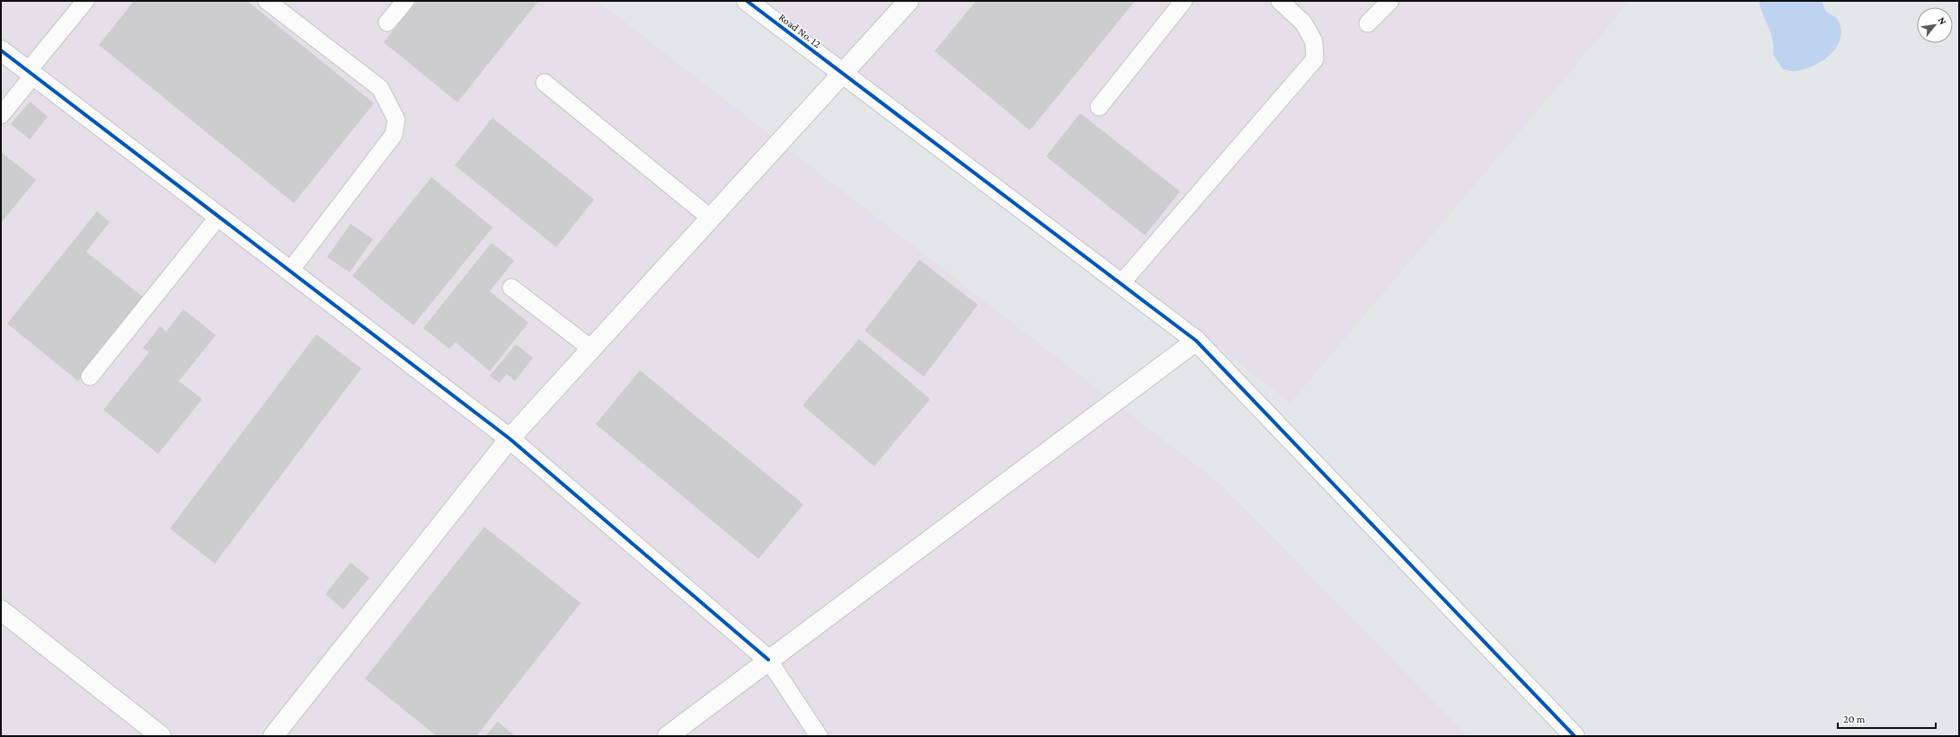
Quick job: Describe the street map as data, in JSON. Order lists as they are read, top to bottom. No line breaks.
{"streets":{"street":["Road No. 12"]},"scale_bar":"20 m","north":"top right"}
